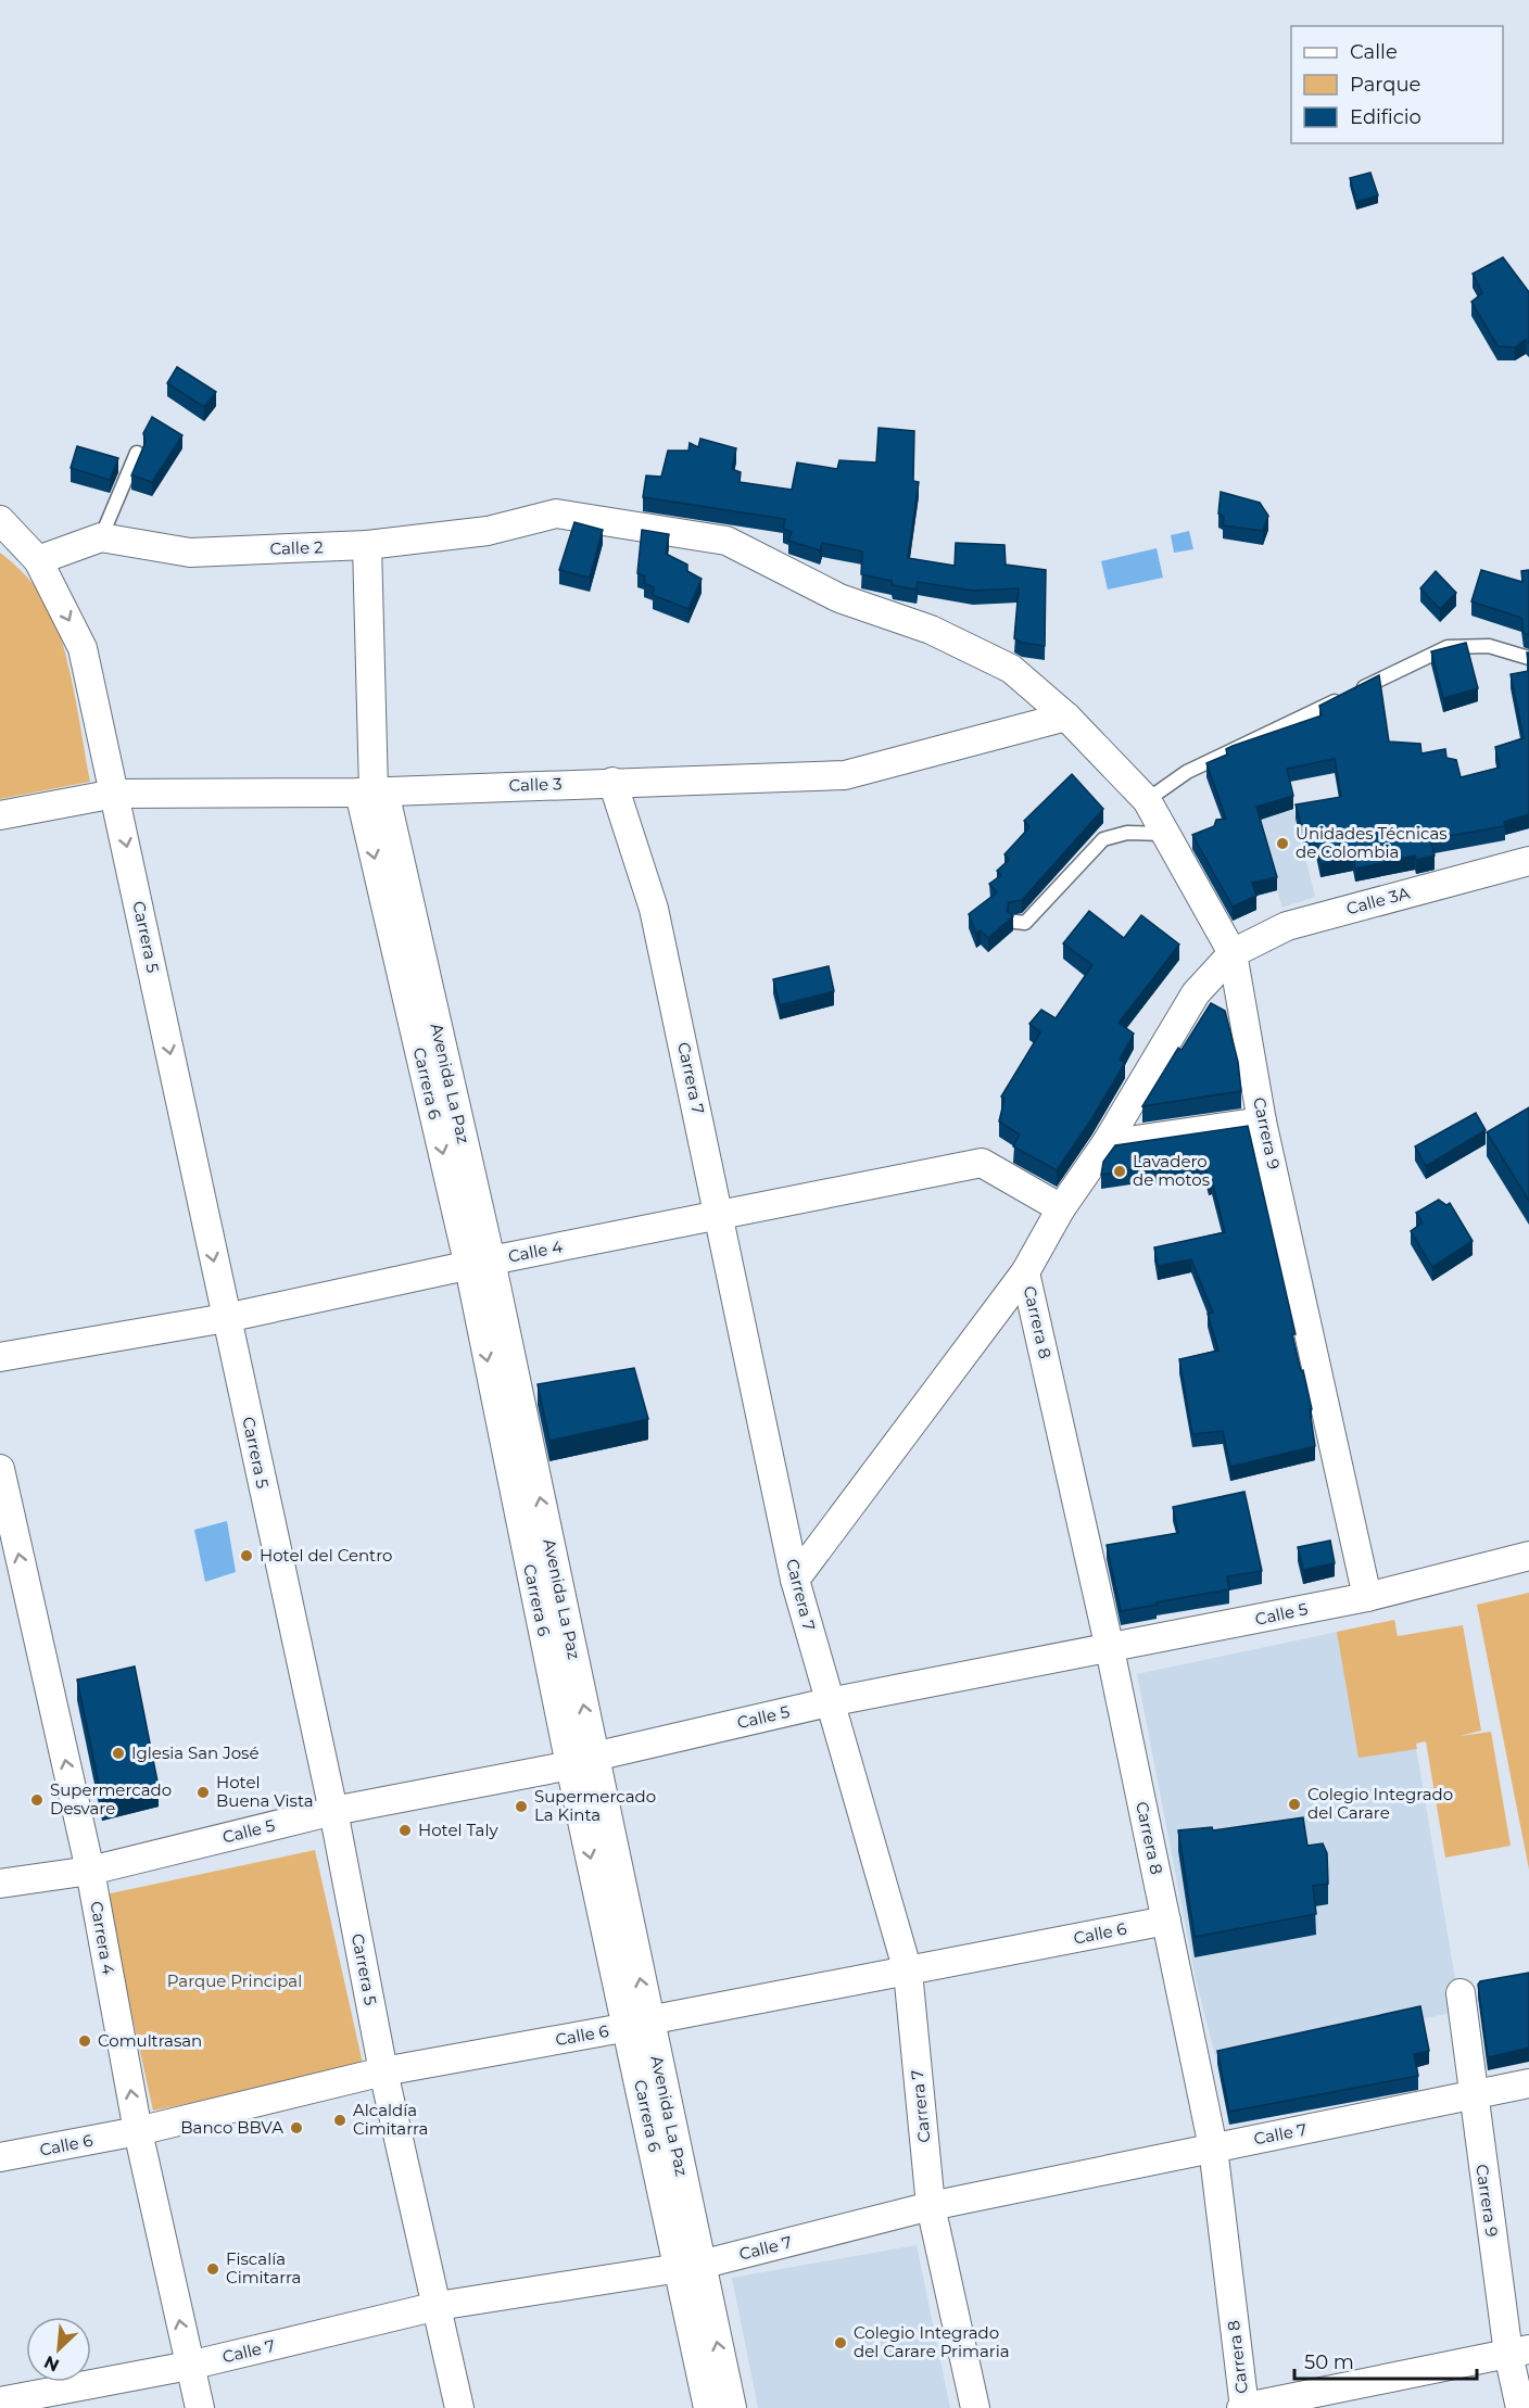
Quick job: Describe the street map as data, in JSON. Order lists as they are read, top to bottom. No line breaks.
{"streets":{"street":["Calle 2","Calle 3","Calle 3A","Carrera 5","Carrera 7","Carrera 6","Carrera 9","Calle 4","Carrera 8","Calle 5","Calle 6","Carrera 4","Calle 7"]},"crossings":[["Calle 2","Carrera 5"],["Calle 2","Carrera 6"],["Calle 2","Carrera 9"],["Calle 3","Carrera 5"],["Calle 3","Carrera 7"],["Calle 3","Carrera 6"],["Calle 3","Carrera 9"],["Calle 3A","Carrera 9"],["Carrera 5","Calle 4"],["Carrera 5","Calle 5"],["Carrera 5","Calle 6"],["Carrera 5","Calle 7"],["Carrera 7","Calle 4"],["Carrera 7","Calle 5"],["Carrera 7","Calle 6"],["Carrera 7","Calle 7"],["Carrera 6","Calle 4"],["Carrera 6","Calle 5"],["Carrera 6","Calle 6"],["Carrera 6","Calle 7"],["Carrera 9","Calle 5"],["Carrera 9","Calle 7"],["Carrera 8","Calle 5"],["Carrera 8","Calle 6"],["Carrera 8","Calle 7"],["Calle 5","Carrera 4"],["Calle 6","Carrera 4"],["Carrera 4","Calle 7"]],"one_way":["Carrera 5","Carrera 4"],"parks":["Parque Principal"],"places":["Unidades Técnicas de Colombia","Lavadero de motos","Hotel del Centro","Iglesia San José","Hotel Buena Vista","Supermercado Desvare","Colegio Integrado del Carare","Supermercado La Kinta","Hotel Taly","Comultrasan","Alcaldía Cimitarra","Banco BBVA","Fiscalía Cimitarra","Colegio Integrado del Carare Primaria"],"legend":["Calle","Parque","Edificio"],"scale_bar":"50 m","north":"bottom left"}
